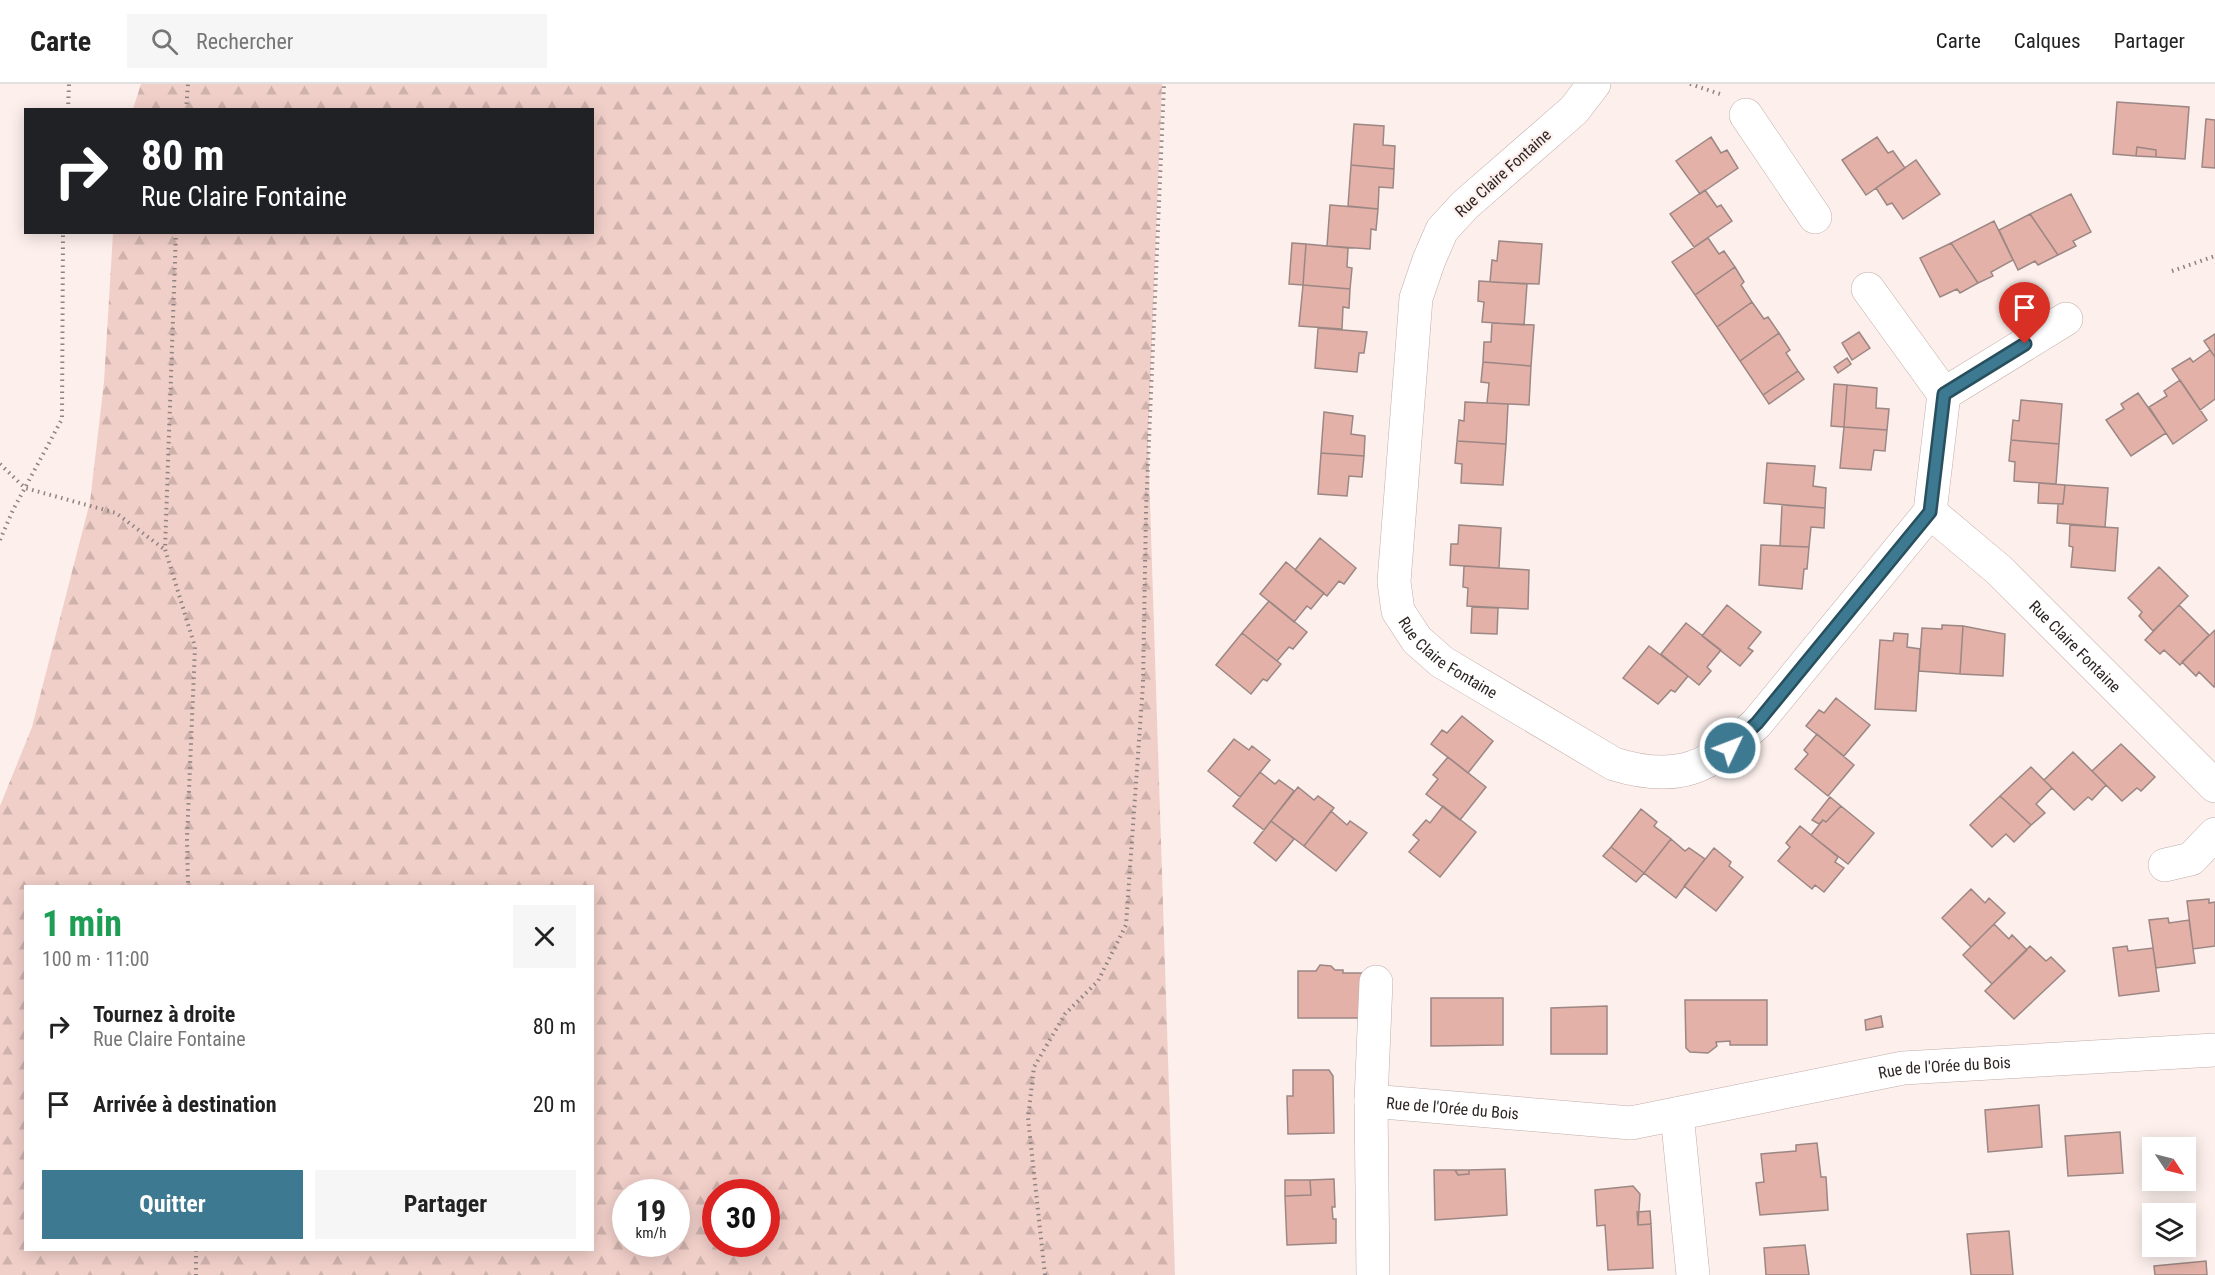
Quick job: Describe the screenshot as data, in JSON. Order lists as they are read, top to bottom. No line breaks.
{"streets":{"street":["Rue Claire Fontaine","Rue de l'Orée du Bois"]},"north":"bottom right","page":{"header":"Carte","search":"Rechercher","nav":["Carte","Calques","Partager"],"turn":["80 m","Rue Claire Fontaine"],"heading":["1 min","100 m · 11:00"],"list":[{"name":"Tournez à droite","note":"Rue Claire Fontaine","value":"80 m"},{"name":"Arrivée à destination","value":"20 m"}],"buttons":["Quitter","Partager"],"speed":"19 km/h","limit":"30"}}
